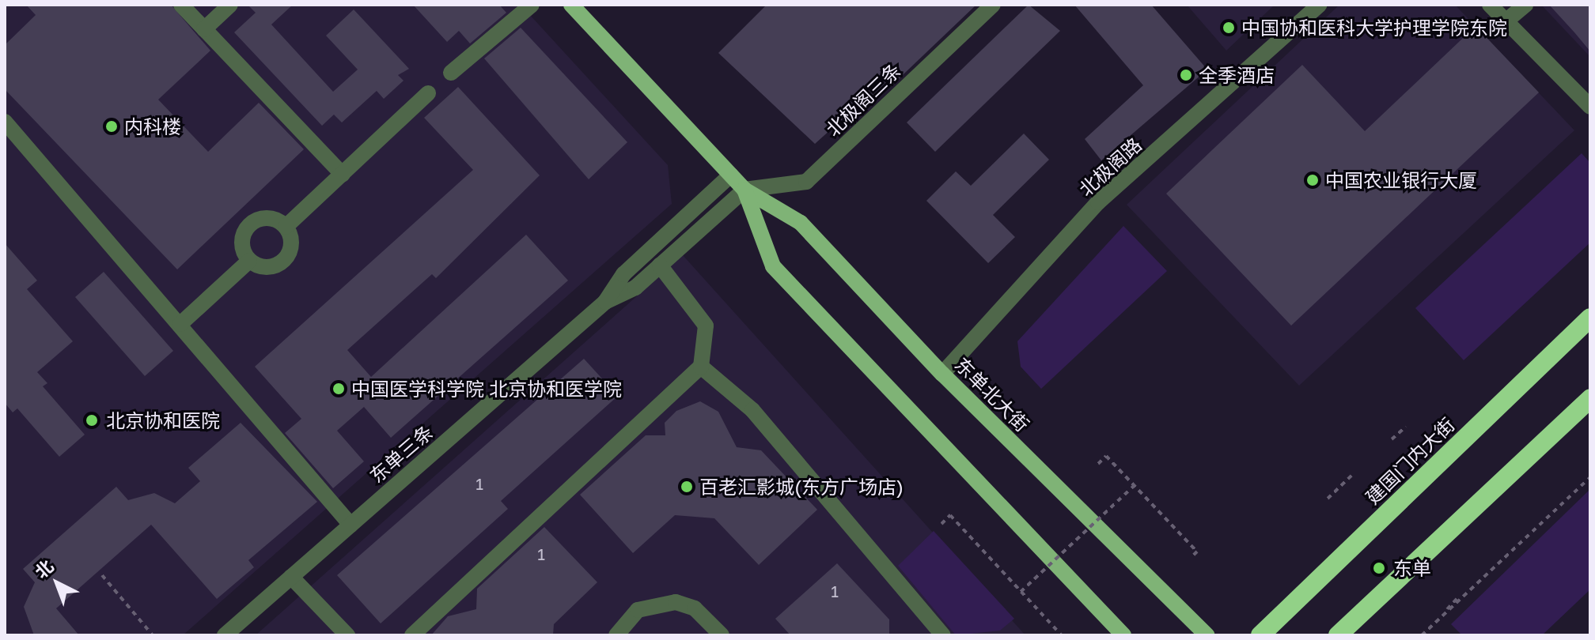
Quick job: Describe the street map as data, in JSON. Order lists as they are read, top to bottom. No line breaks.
{"streets":{"highway":["建国门内大街"],"main road":["东单北大街"],"street":["北极阁三条","北极阁路","东单三条"]},"crossings":[["北极阁三条","东单北大街"],["北极阁三条","东单三条"],["北极阁路","东单北大街"],["东单北大街","东单三条"]],"places":["中国协和医科大学护理学院东院","全季酒店","内科楼","中国农业银行大厦","中国医学科学院 北京协和医学院","北京协和医院","百老汇影城(东方广场店)","东单"],"house_numbers":["1","1","1"],"north":"top left"}
